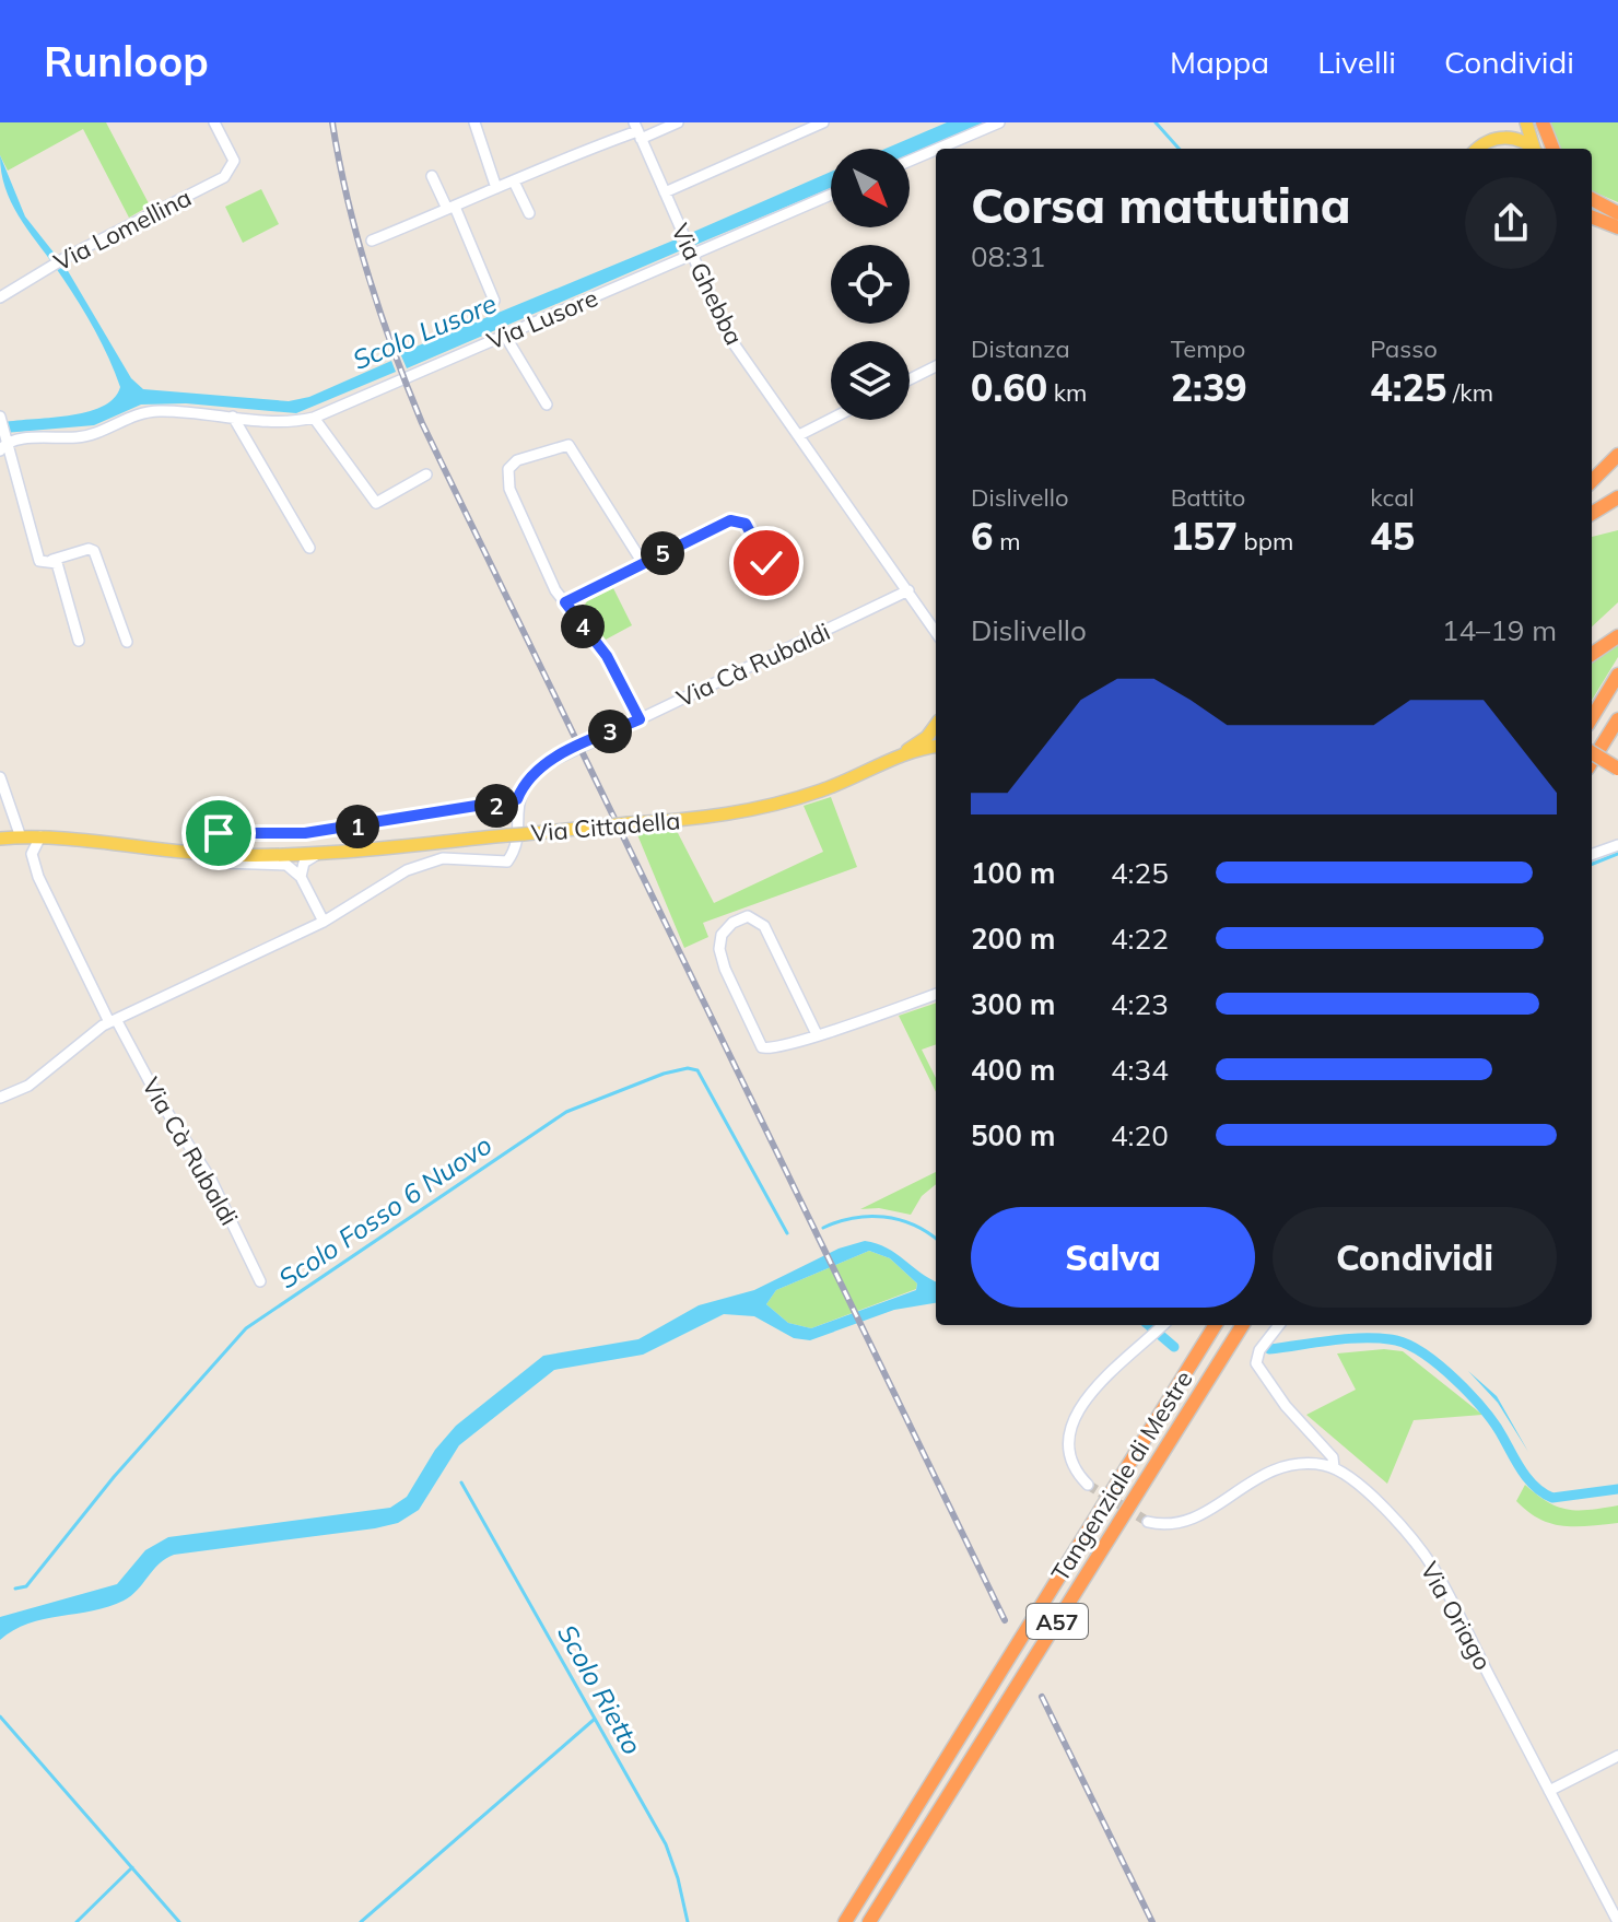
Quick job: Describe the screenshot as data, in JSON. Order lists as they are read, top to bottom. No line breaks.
{"streets":{"highway":["Tangenziale di Mestre","A57"],"main road":["Via Cittadella"],"street":["Via Lomellina","Via Ghebba","Via Lusore","Via Cà Rubaldi","Via Oriago"]},"crossings":[["Via Ghebba","Via Lusore"],["Via Ghebba","Via Cà Rubaldi"],["Via Cà Rubaldi","Via Cittadella"]],"water":["Scolo Lusore","Scolo Fosso 6 Nuovo","Scolo Rietto"],"north":"bottom right","page":{"header":"Runloop","nav":["Mappa","Livelli","Condividi"],"heading":["Corsa mattutina","08:31"],"stats":[["Distanza","0.60 km"],["Tempo","2:39"],["Passo","4:25 /km"],["Dislivello","6 m"],["Battito","157 bpm"],["kcal","45"]],"pins":["5","4","3","2","1"],"chart":["Dislivello","14–19 m"],"list":[{"name":"100 m","note":"4:25"},{"name":"200 m","note":"4:22"},{"name":"300 m","note":"4:23"},{"name":"400 m","note":"4:34"},{"name":"500 m","note":"4:20"}],"buttons":["Salva","Condividi"]}}
